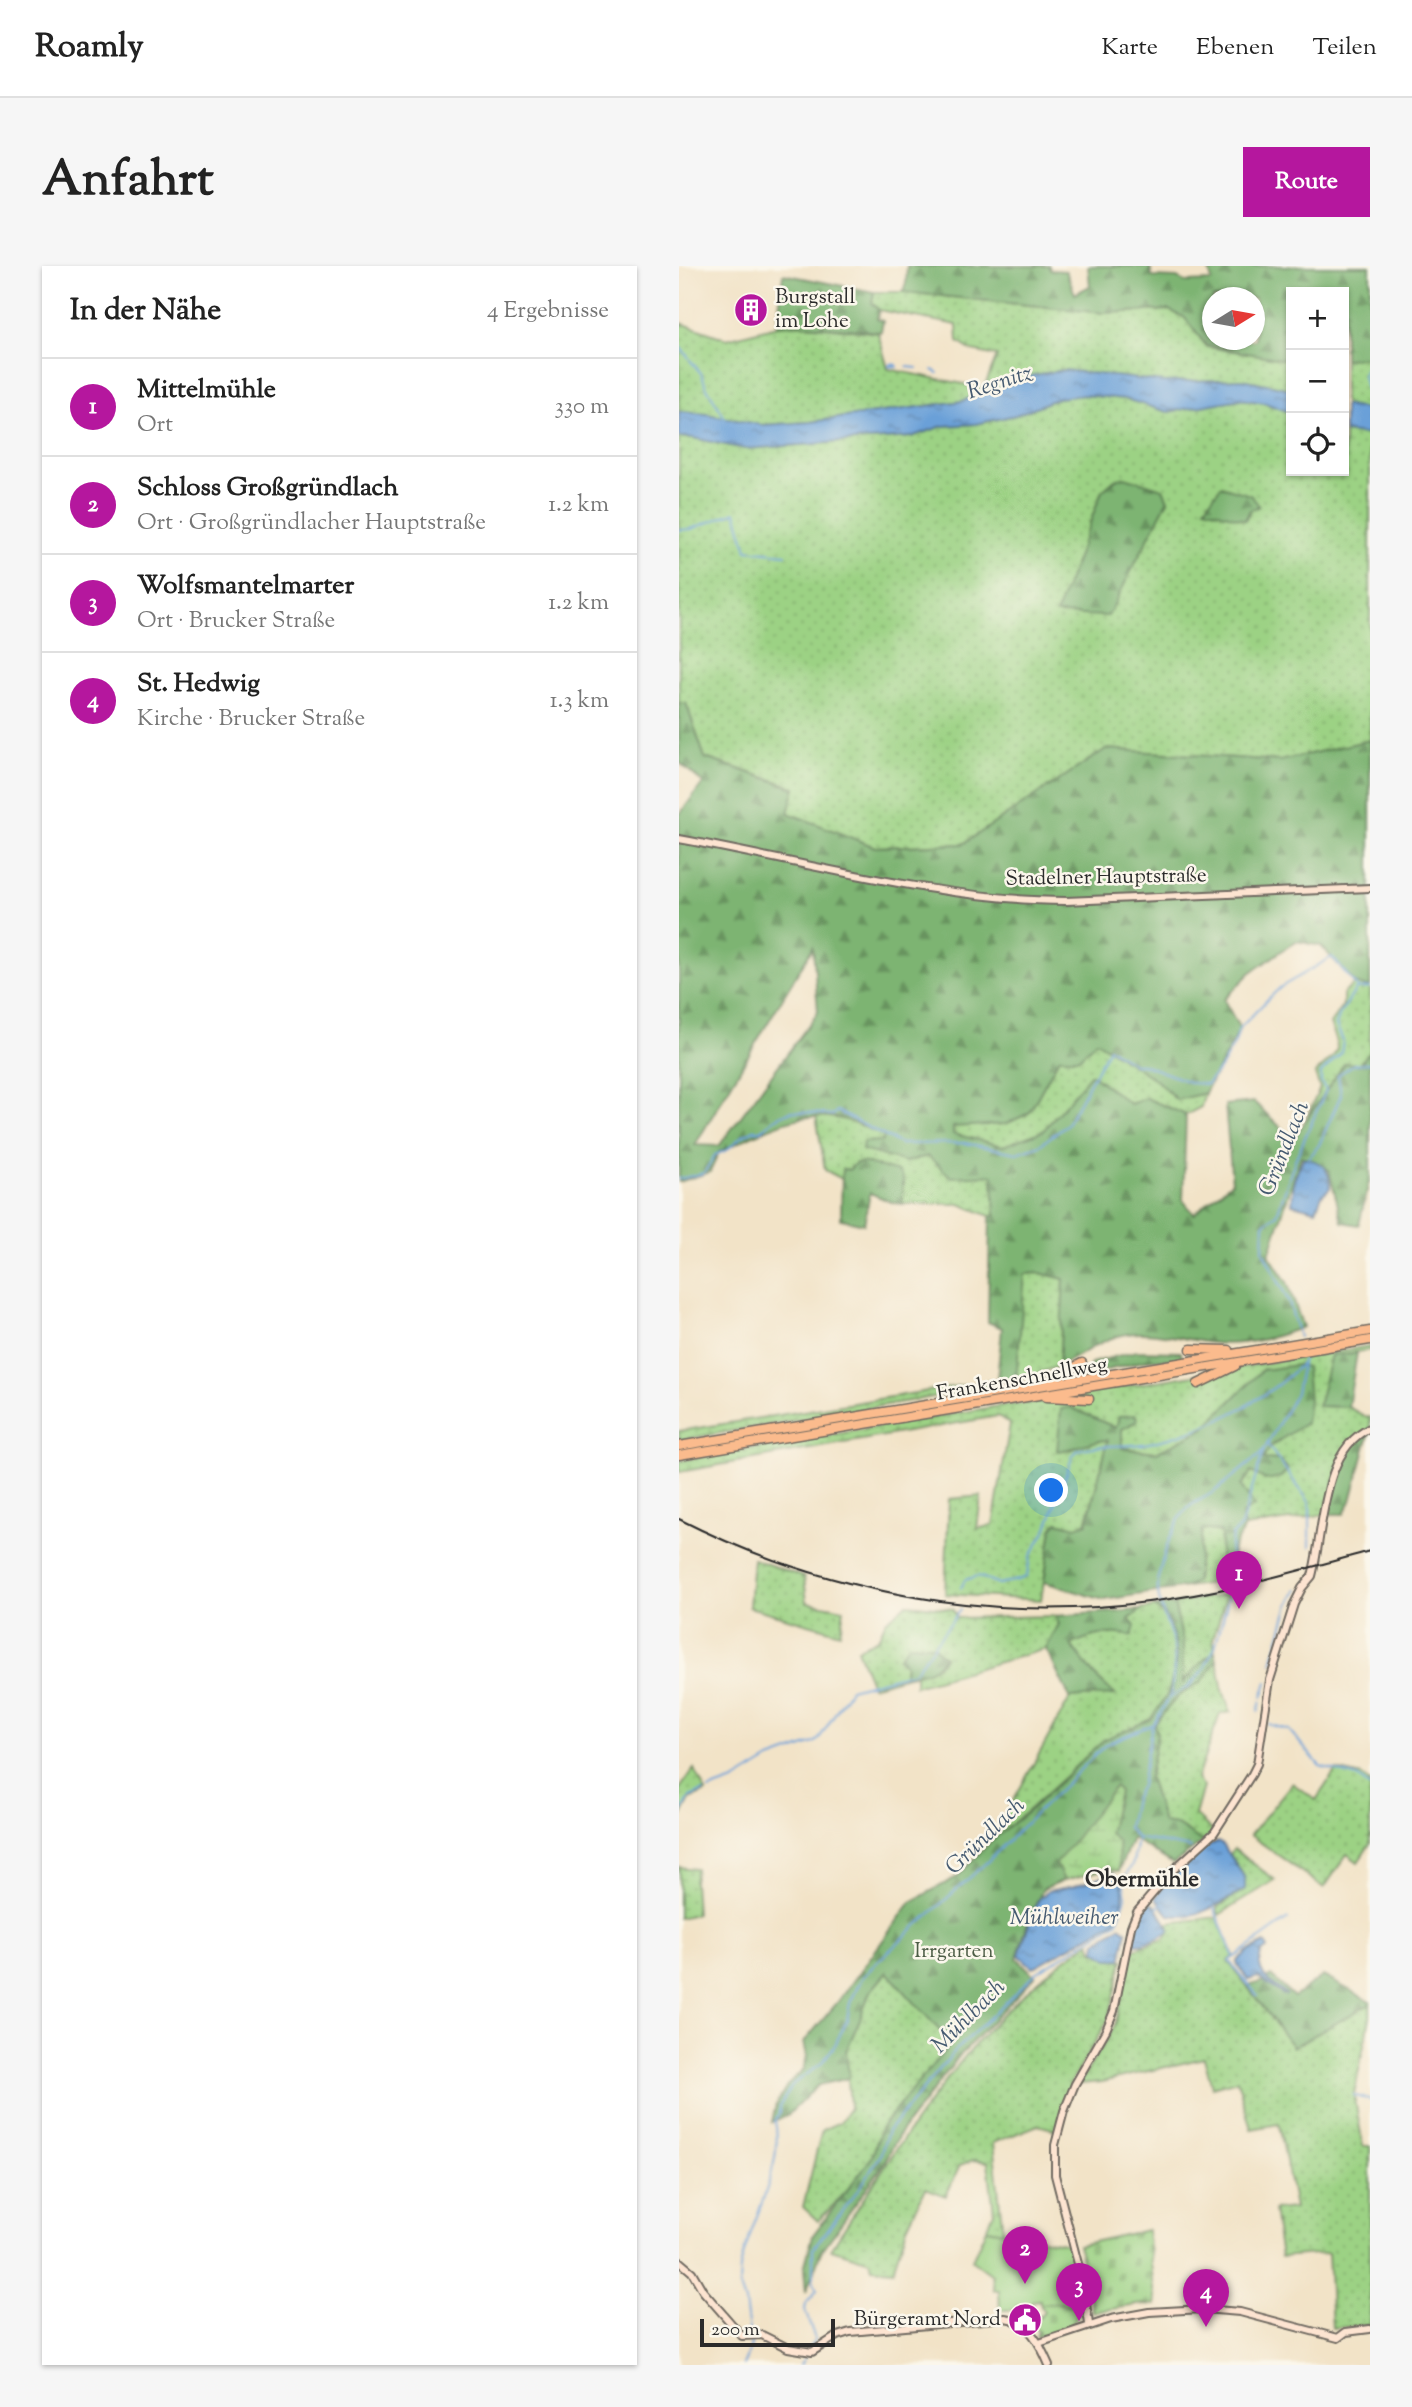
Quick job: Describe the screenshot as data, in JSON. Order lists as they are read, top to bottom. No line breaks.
{"streets":{"highway":["Frankenschnellweg"],"street":["Stadelner Hauptstraße"]},"districts":["Obermühle"],"water":["Regnitz","Gründlach","Mühlweiher","Mühlbach"],"parks":["Irrgarten"],"places":{"building":["Burgstall im Lohe"],"public building":["Bürgeramt Nord"]},"scale_bar":"200 m","north":"right","page":{"header":"Roamly","nav":["Karte","Ebenen","Teilen"],"title":"Anfahrt","buttons":"Route","heading":["In der Nähe","4 Ergebnisse"],"map_buttons":["+","−"],"list":[{"mark":"1","name":"Mittelmühle","note":"Ort","value":"330 m"},{"mark":"2","name":"Schloss Großgründlach","note":"Ort · Großgründlacher Hauptstraße","value":"1.2 km"},{"mark":"3","name":"Wolfsmantelmarter","note":"Ort · Brucker Straße","value":"1.2 km"},{"mark":"4","name":"St. Hedwig","note":"Kirche · Brucker Straße","value":"1.3 km"}],"pins":["1","2","3","4"],"scale":"200 m"}}
